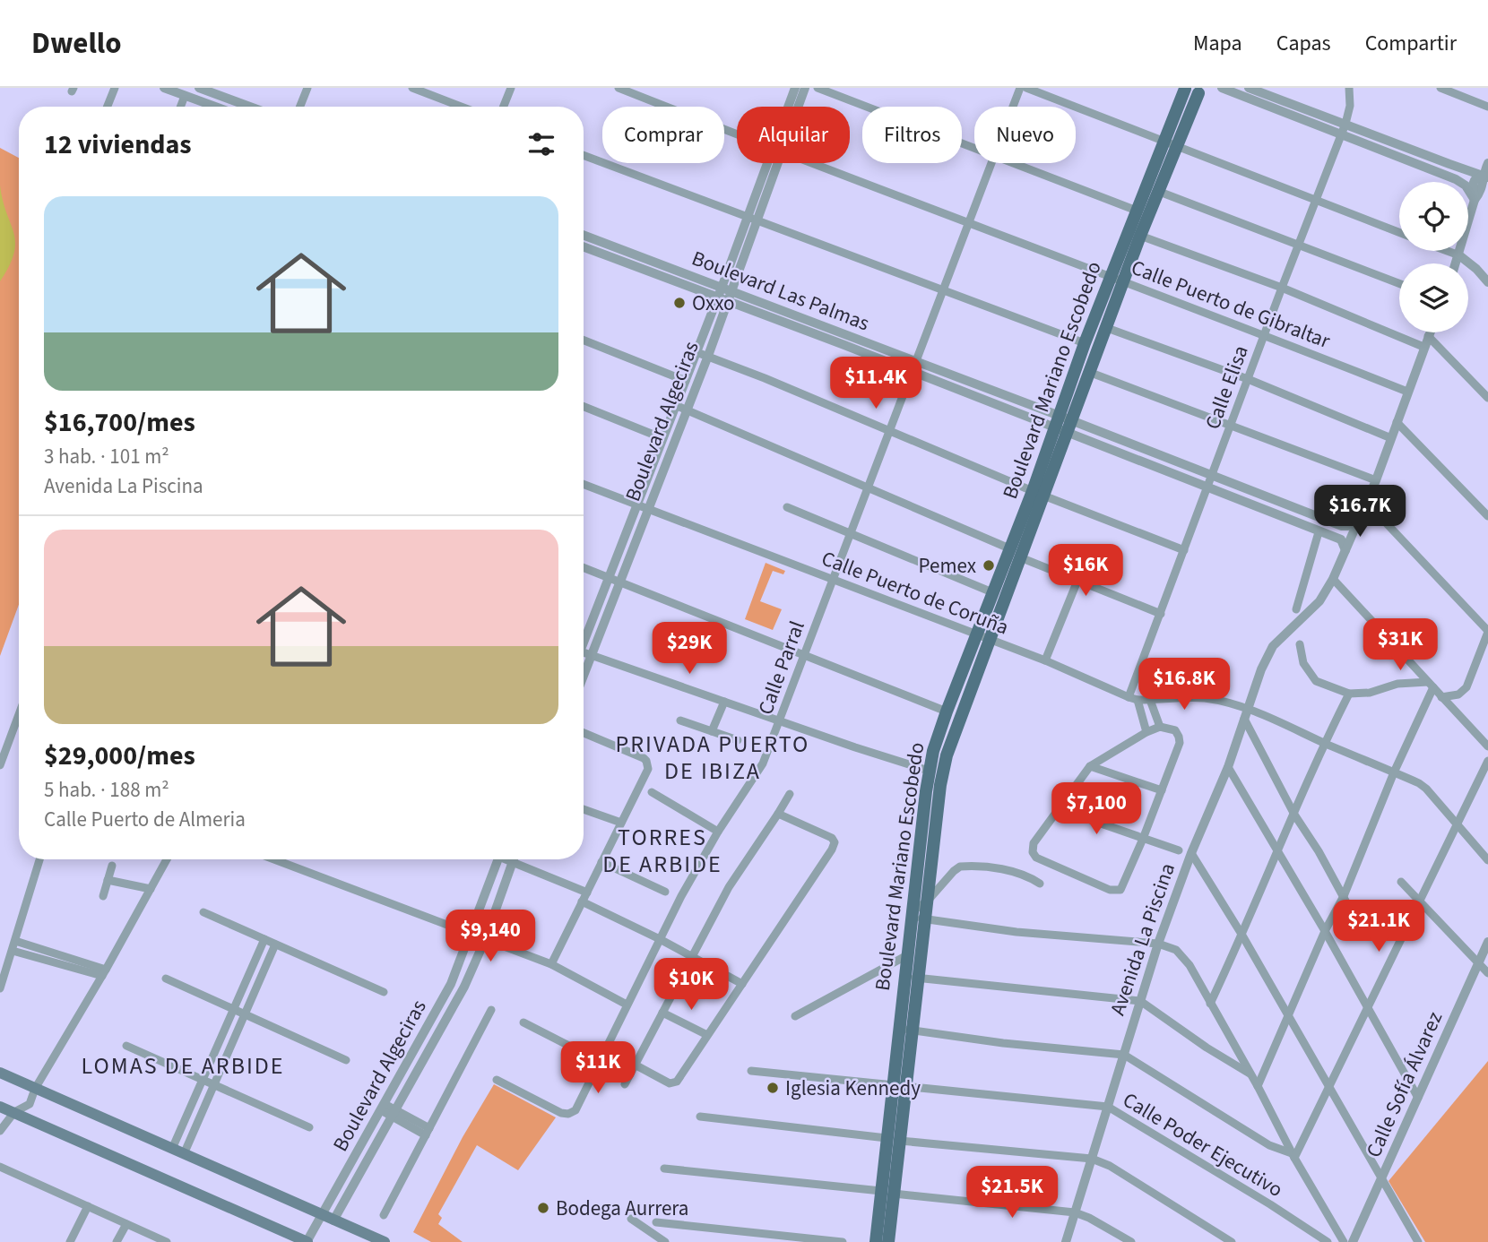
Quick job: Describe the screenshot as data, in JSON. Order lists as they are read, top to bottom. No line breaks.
{"streets":{"main road":["Boulevard Mariano Escobedo"],"street":["Boulevard Las Palmas","Calle Puerto de Gibraltar","Calle Elisa","Boulevard Algeciras","Calle Puerto de Coruña","Calle Parral","Avenida La Piscina","Calle Sofía Álvarez","Calle Poder Ejecutivo"]},"crossings":[["Boulevard Las Palmas","Boulevard Mariano Escobedo"],["Boulevard Las Palmas","Calle Elisa"],["Boulevard Las Palmas","Boulevard Algeciras"],["Boulevard Las Palmas","Calle Parral"],["Calle Puerto de Gibraltar","Boulevard Mariano Escobedo"],["Calle Puerto de Gibraltar","Calle Elisa"],["Calle Puerto de Gibraltar","Calle Parral"],["Calle Puerto de Gibraltar","Avenida La Piscina"],["Boulevard Mariano Escobedo","Calle Puerto de Coruña"],["Boulevard Mariano Escobedo","Calle Poder Ejecutivo"],["Calle Elisa","Calle Puerto de Coruña"],["Boulevard Algeciras","Calle Puerto de Coruña"],["Calle Puerto de Coruña","Calle Parral"],["Calle Puerto de Coruña","Avenida La Piscina"],["Avenida La Piscina","Calle Poder Ejecutivo"]],"districts":["PRIVADA PUERTO DE IBIZA","TORRES DE ARBIDE","LOMAS DE ARBIDE"],"places":["Oxxo","Pemex","Iglesia Kennedy","Bodega Aurrera"],"page":{"header":"Dwello","nav":["Mapa","Capas","Compartir"],"chip":["Comprar","Alquilar","Filtros","Nuevo"],"heading":"12 viviendas","list":[{"name":"$16,700/mes","note":"3 hab. · 101 m² · Avenida La Piscina"},{"name":"$29,000/mes","note":"5 hab. · 188 m² · Calle Puerto de Almeria"}],"price":["$11.4K","$16.7K","$16K","$31K","$29K","$16.8K","$7,100","$21.1K","$9,140","$10K","$11K","$21.5K"]}}
